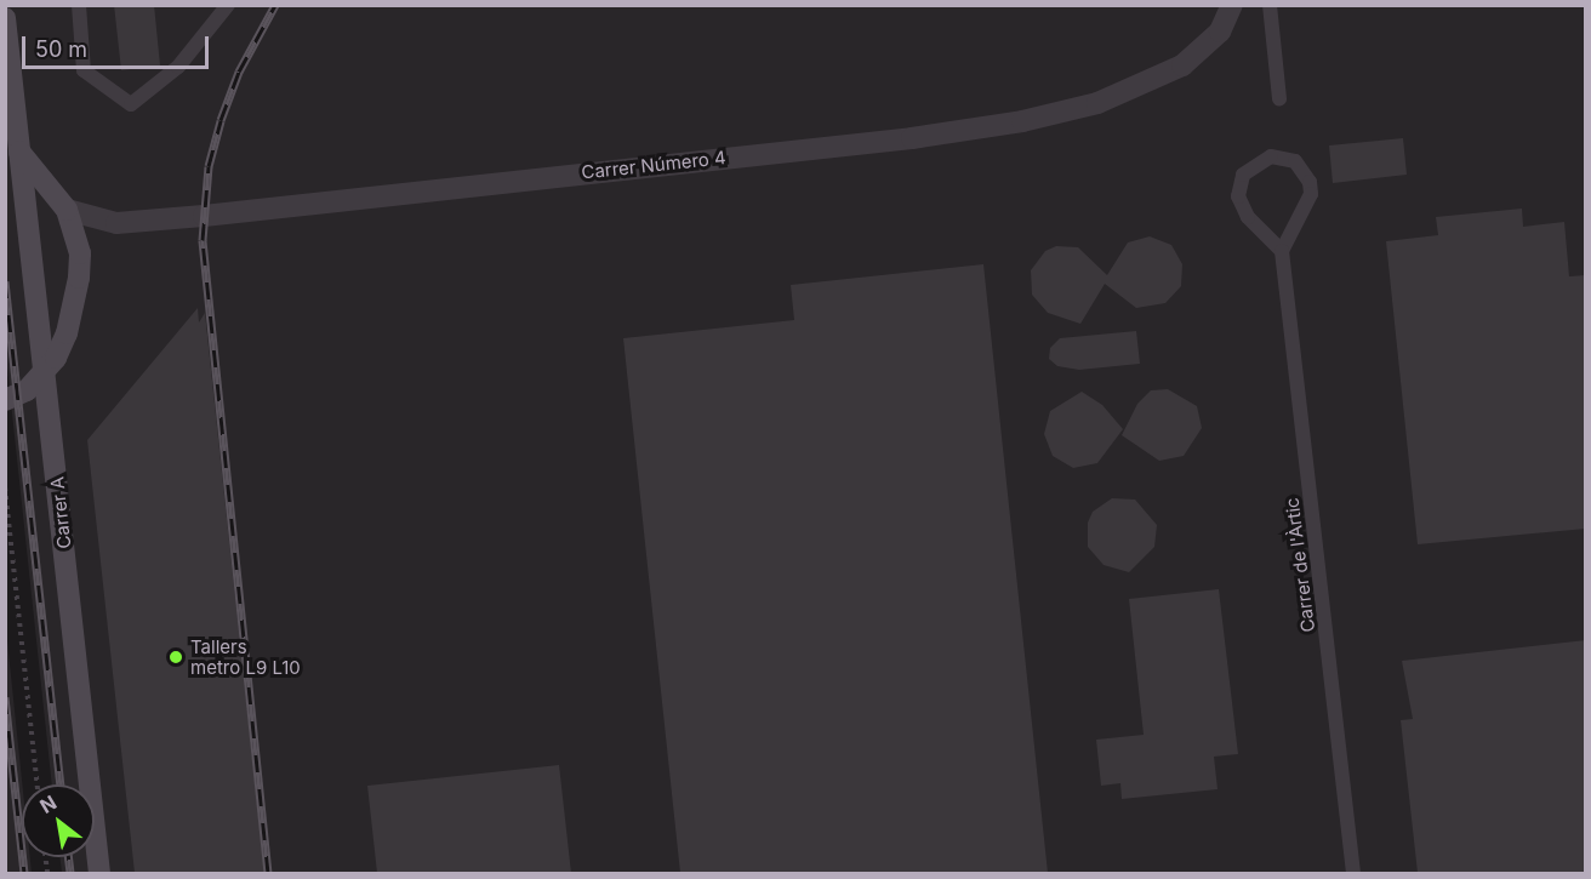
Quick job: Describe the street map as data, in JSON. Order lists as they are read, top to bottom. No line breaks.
{"streets":{"main road":["Carrer A"],"street":["Carrer Número 4"],"lane":["Carrer de l'Àrtic"]},"places":["Tallers metro L9 L10"],"scale_bar":"50 m","north":"top left"}
